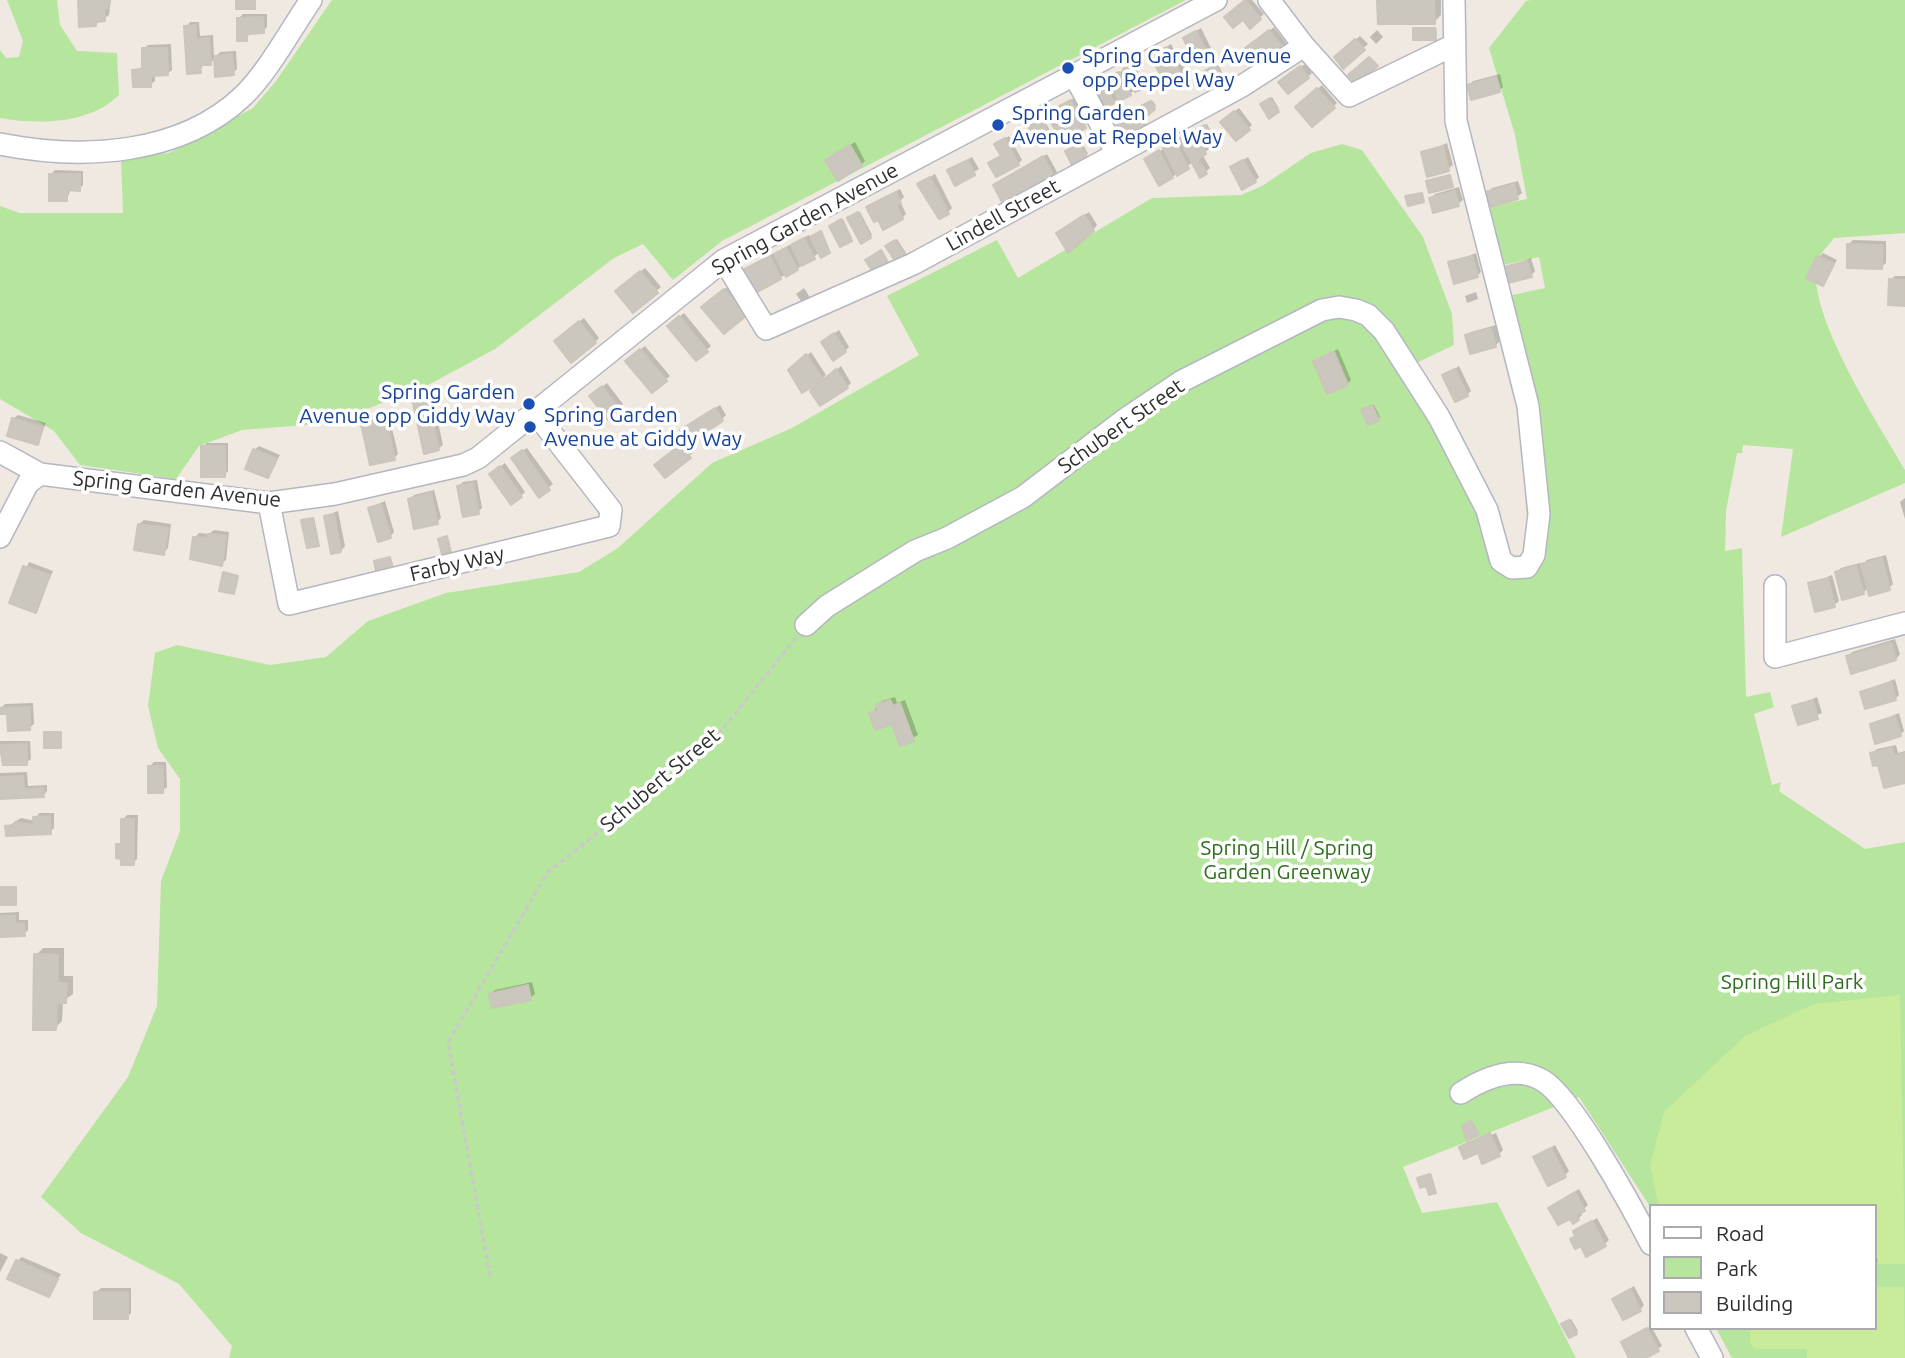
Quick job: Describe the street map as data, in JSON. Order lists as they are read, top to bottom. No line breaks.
{"streets":{"street":["Lindell Street","Spring Garden Avenue","Schubert Street","Farby Way"]},"crossings":[["Lindell Street","Spring Garden Avenue"],["Spring Garden Avenue","Farby Way"]],"parks":["Spring Hill / Spring Garden Greenway","Spring Hill Park"],"places":["Spring Garden Avenue opp Reppel Way","Spring Garden Avenue at Reppel Way","Spring Garden Avenue opp Giddy Way","Spring Garden Avenue at Giddy Way"],"legend":["Road","Park","Building"]}
